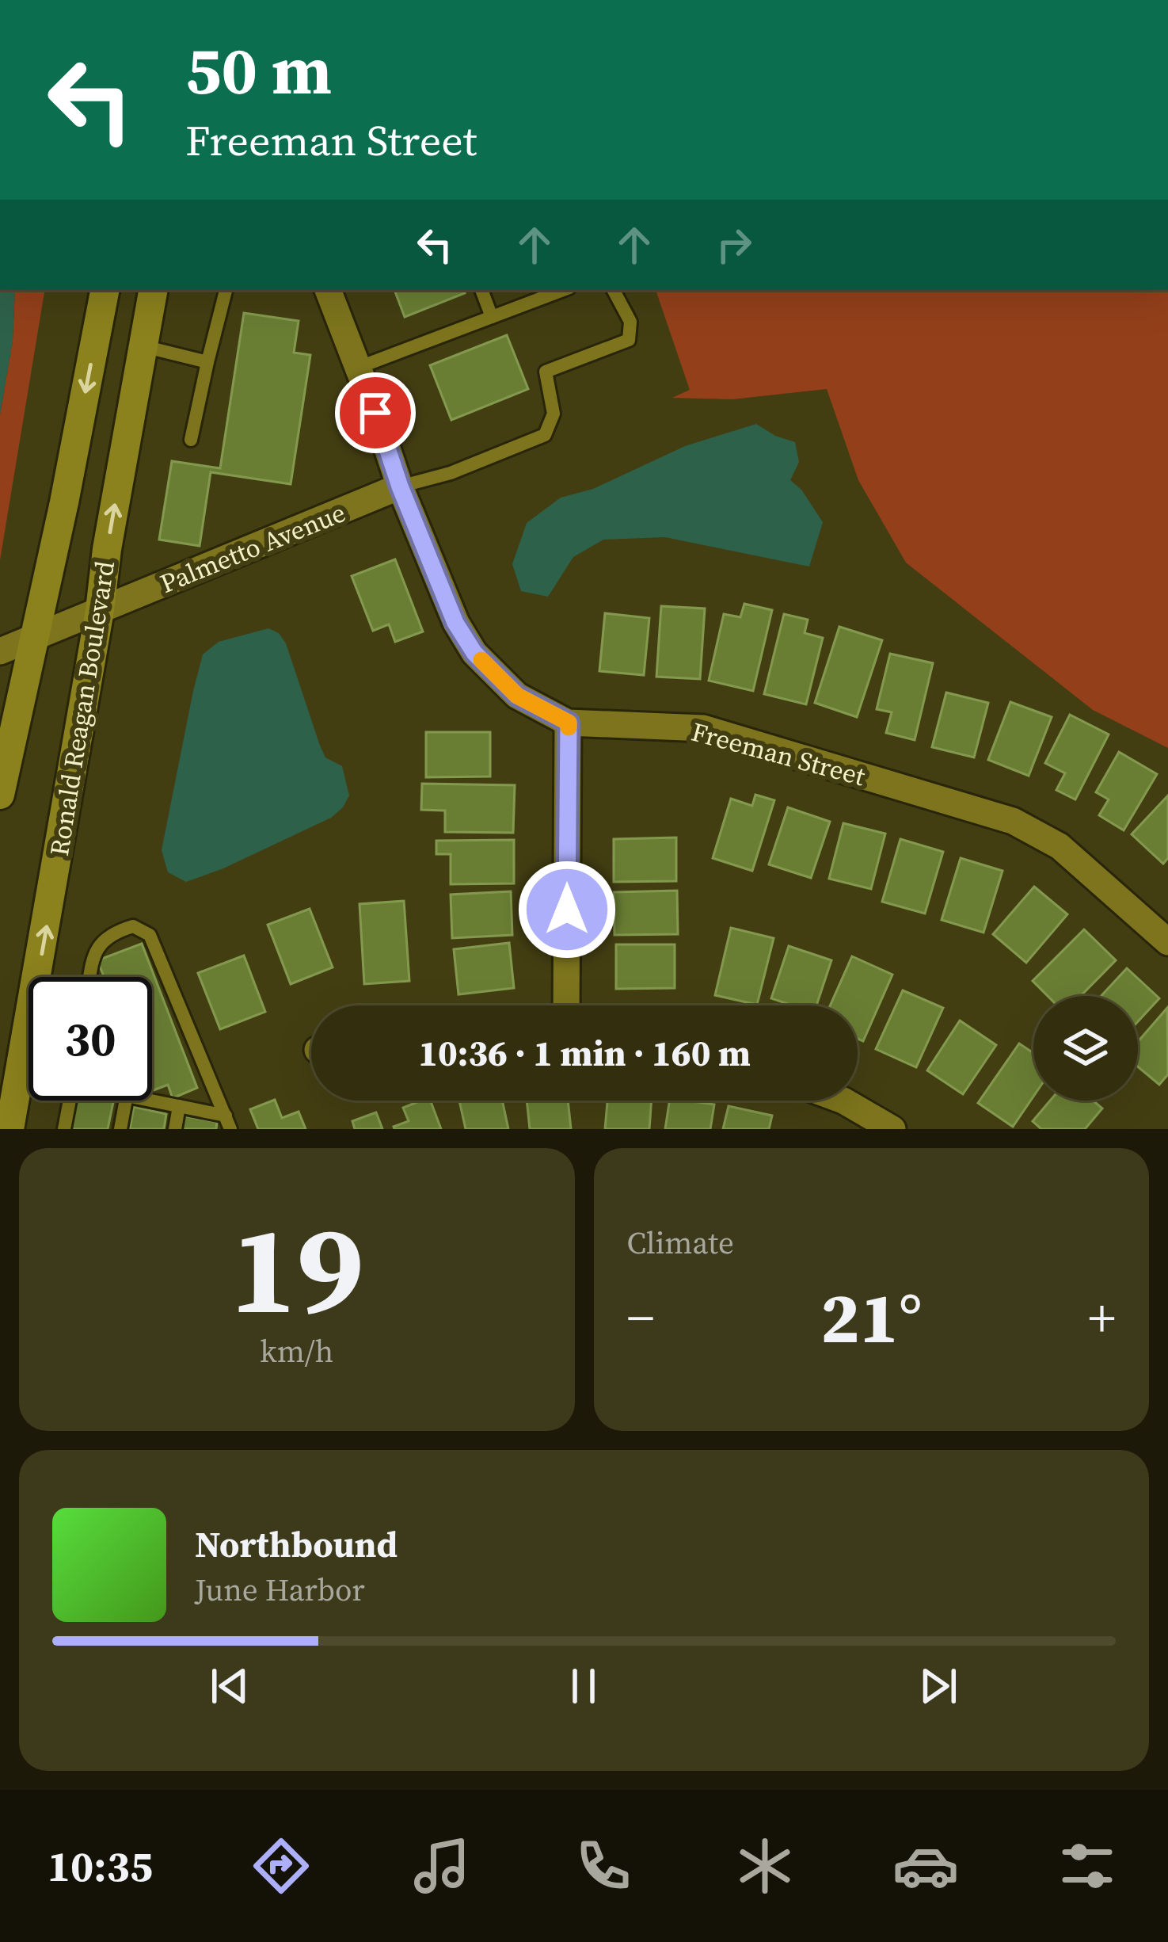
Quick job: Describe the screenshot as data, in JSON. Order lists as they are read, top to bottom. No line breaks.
{"streets":{"main road":["Ronald Reagan Boulevard"],"street":["Palmetto Avenue","Freeman Street"]},"crossings":[["Palmetto Avenue","Ronald Reagan Boulevard"],["Palmetto Avenue","Freeman Street"]],"page":{"turn":["50 m","Freeman Street"],"limit":"30","trip":"10:36 · 1 min · 160 m","tile":[["19","km/h"],"Climate"],"heat":["−","21°","+"],"song":["Northbound","June Harbor"],"tabs":"10:35"}}
